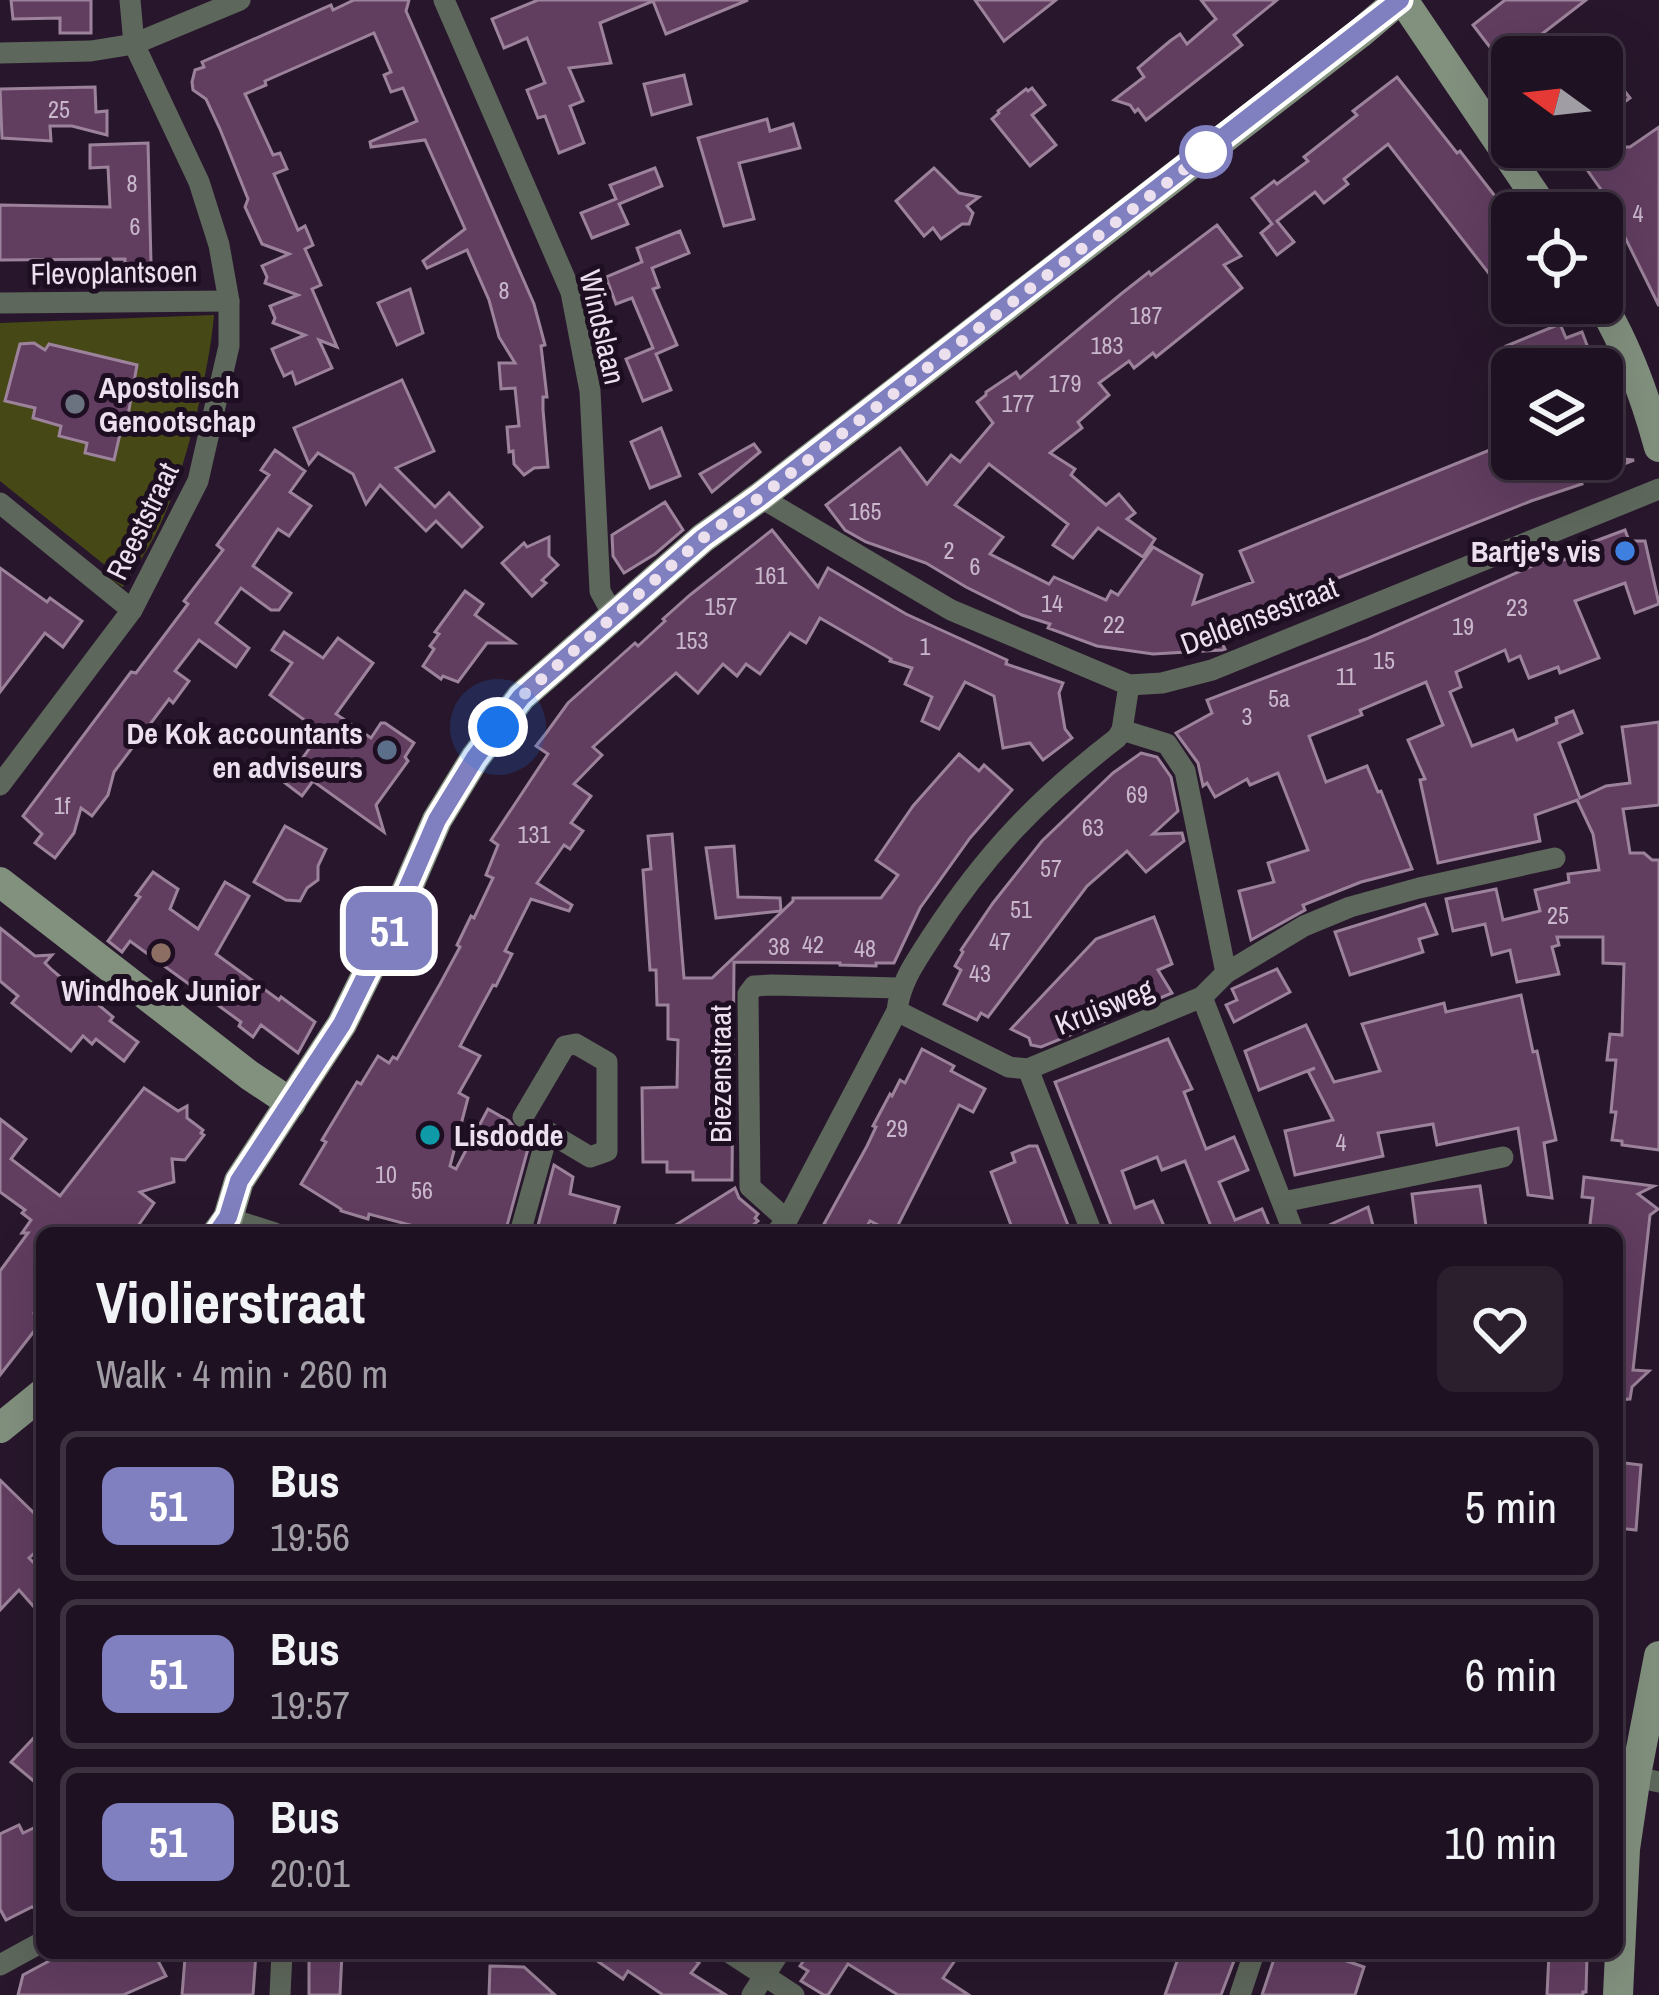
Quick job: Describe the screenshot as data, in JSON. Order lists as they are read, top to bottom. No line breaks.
{"streets":{"street":["Flevoplantsoen","Windslaan","Reeststraat","Deldensestraat","Kruisweg","Biezenstraat"]},"crossings":[["Flevoplantsoen","Reeststraat"]],"places":["Apostolisch Genootschap","Bartje's vis","De Kok accountants en adviseurs","Windhoek Junior","Lisdodde"],"lines":["bus line 51"],"house_numbers":["25","8","4","6","8","187","183","179","177","165","2","6","161","14","157","23","22","19","153","1","15","11","5a","3","69","1f","63","131","57","51","25","47","42","38","48","43","29","4","10","56"],"north":"left","page":{"on_map":"51","heading":["Violierstraat","Walk · 4 min · 260 m"],"list":[{"mark":"51","name":"Bus","note":"19:56","value":"5 min"},{"mark":"51","name":"Bus","note":"19:57","value":"6 min"},{"mark":"51","name":"Bus","note":"20:01","value":"10 min"}]}}
